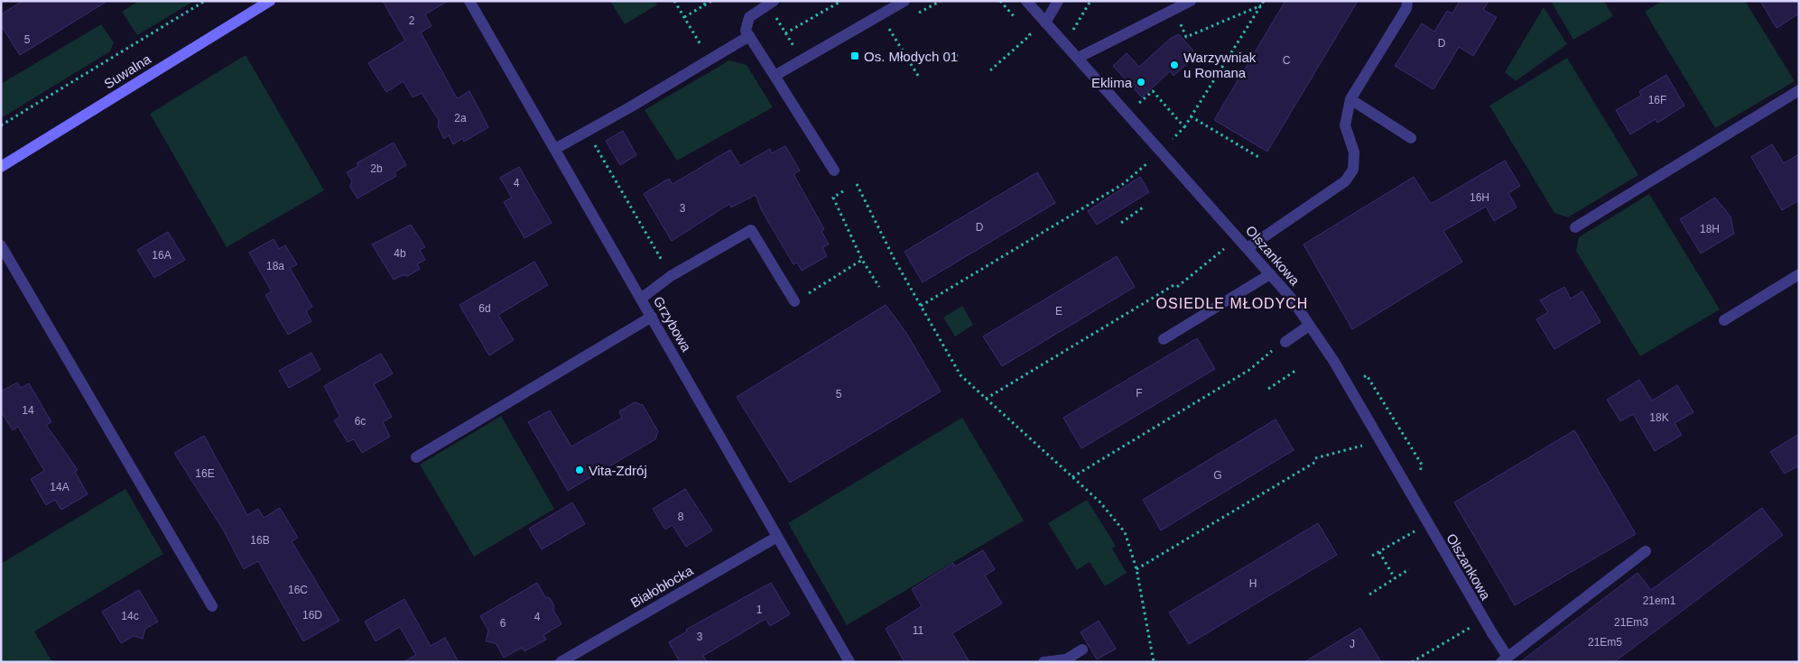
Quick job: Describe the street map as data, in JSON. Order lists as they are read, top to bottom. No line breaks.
{"streets":{"street":["Suwalna","Olszankowa","Grzybowa","Białobłocka"]},"crossings":[["Grzybowa","Białobłocka"]],"districts":["OSIEDLE MŁODYCH"],"places":{"transit":["Os. Młodych 01"],"other":["Warzywniak u Romana","Eklima","Vita-Zdrój"]},"house_numbers":["2","5","D","C","16F","2a","2b","4","16H","3","D","18H","4b","16A","18a","6d","E","F","5","14","18K","6c","16E","G","14A","8","16B","H","16C","21em1","1","16D","14c","4","21Em3","6","11","3","21Em5","J"]}
